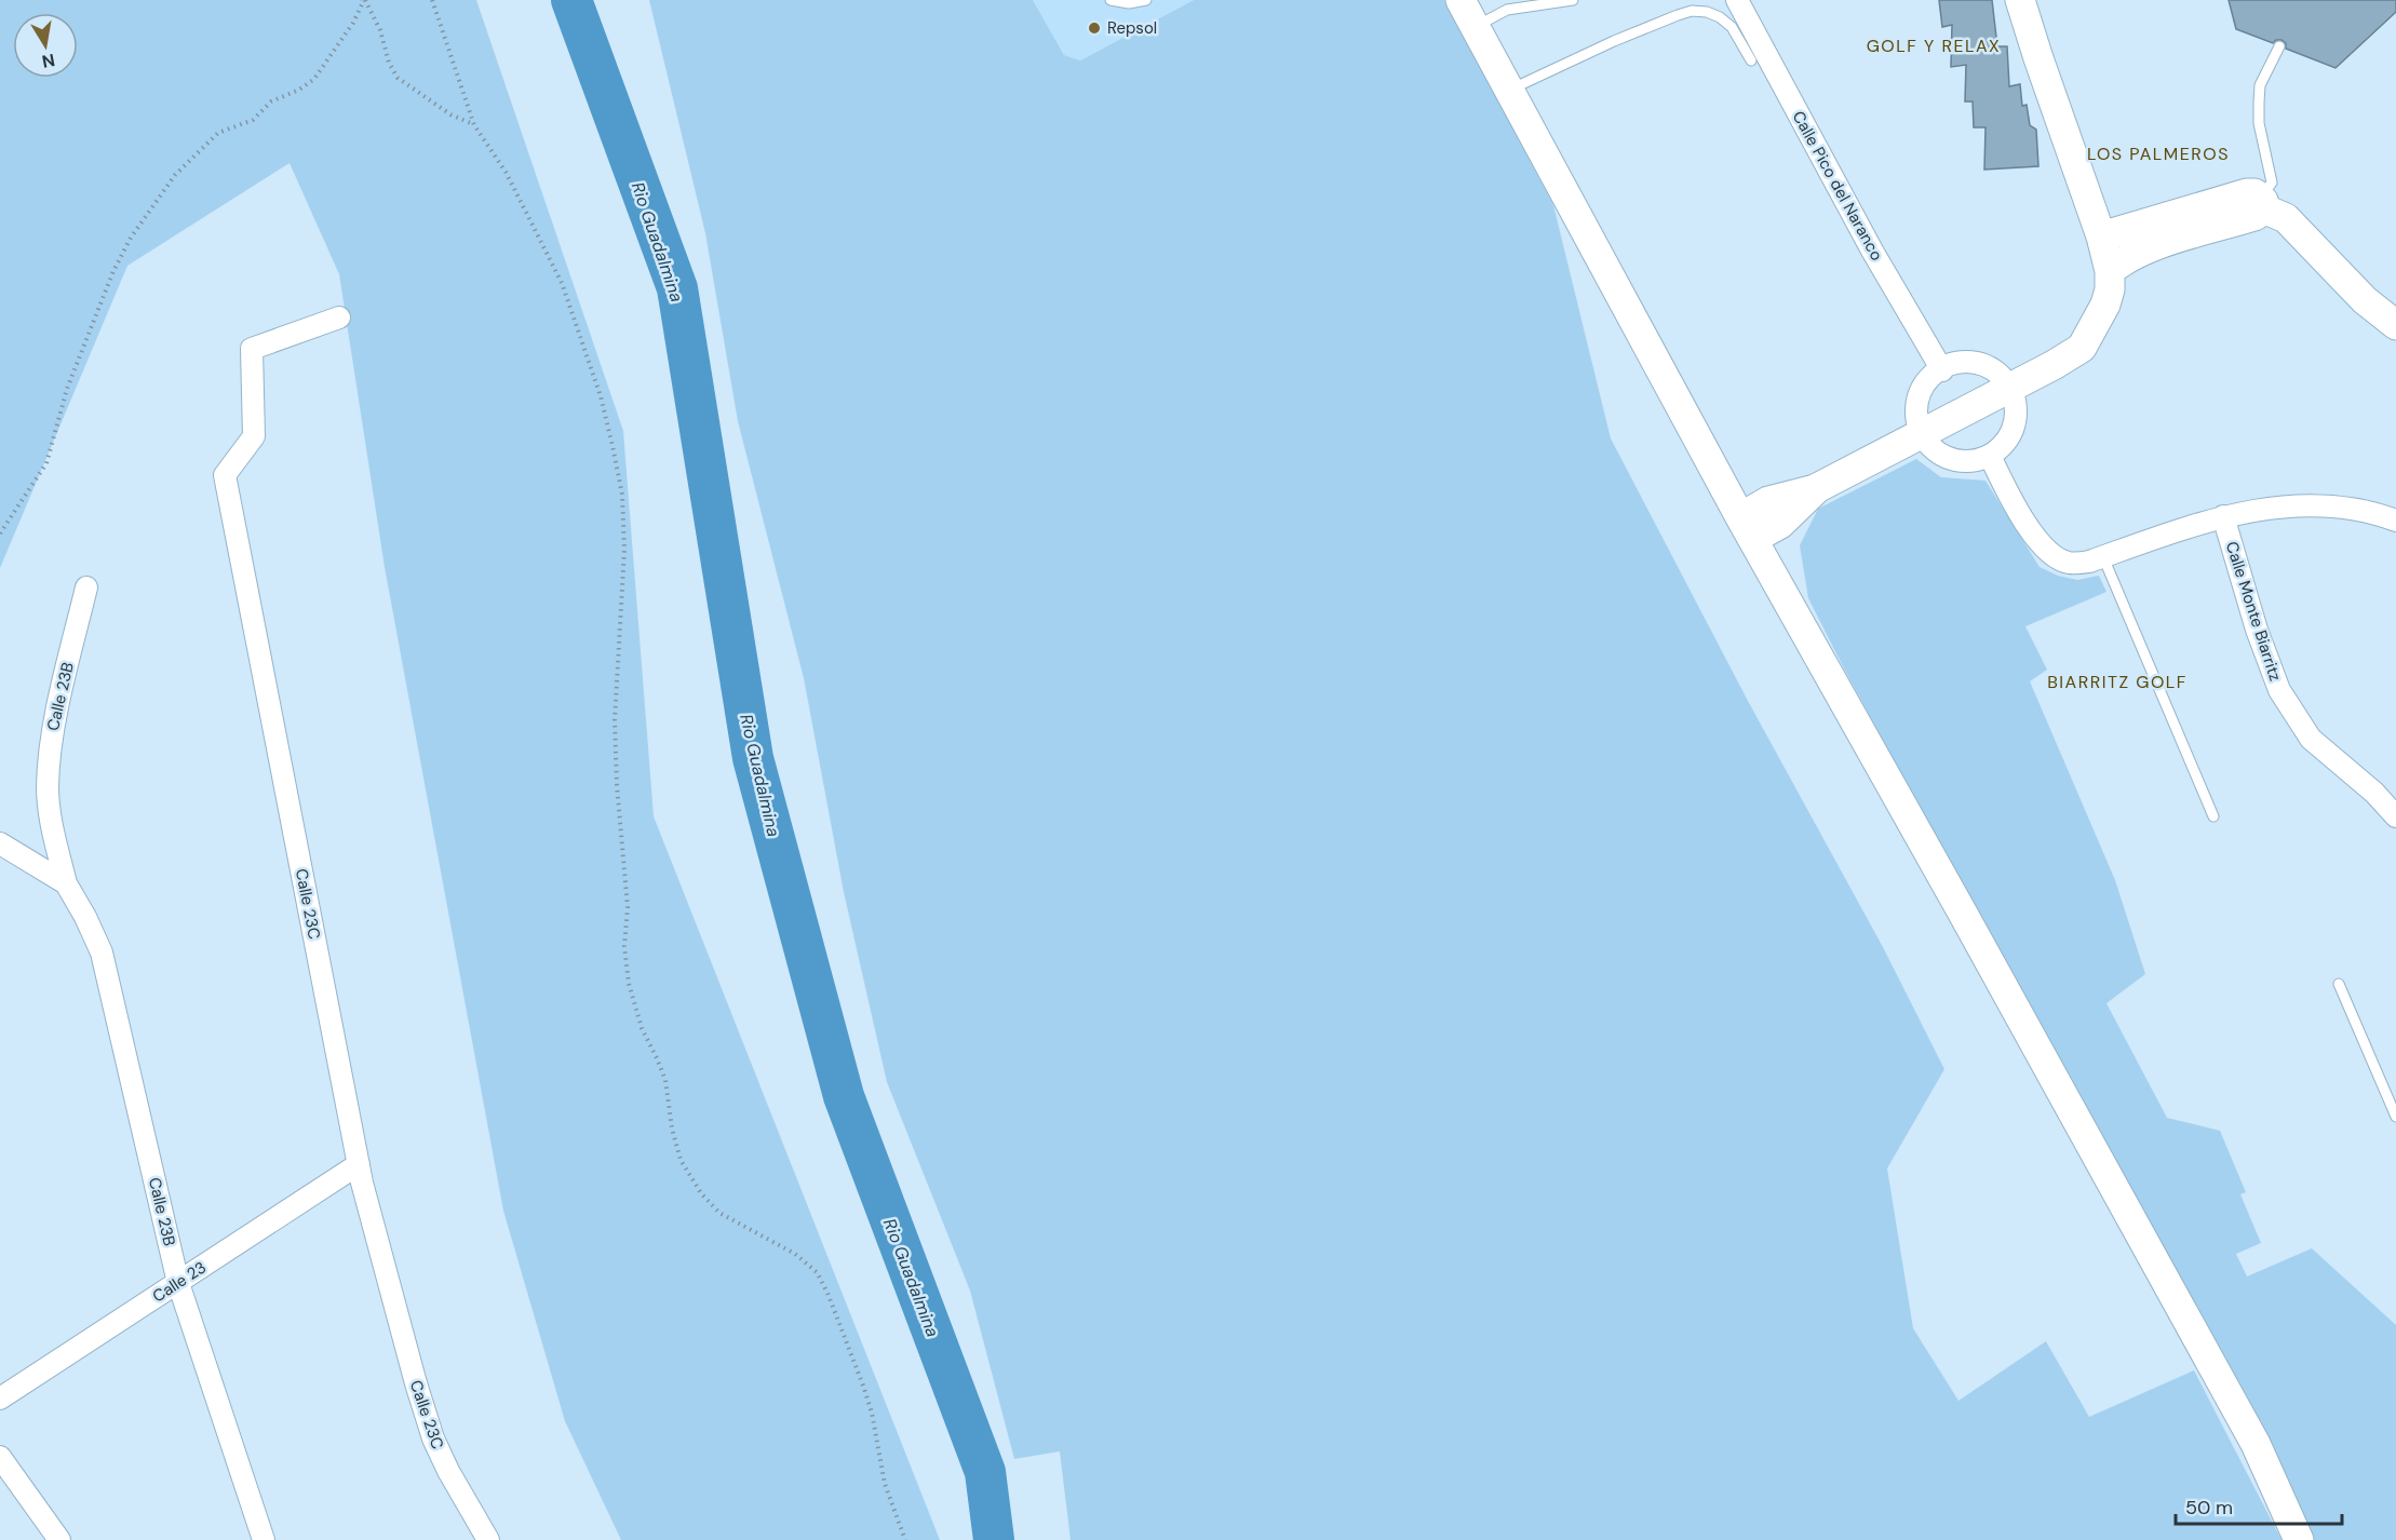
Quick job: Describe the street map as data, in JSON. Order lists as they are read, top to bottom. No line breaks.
{"streets":{"street":["Calle Pico del Naranco","Calle Monte Biarritz","Calle 23B","Calle 23C","Calle 23"]},"crossings":[["Calle 23B","Calle 23"],["Calle 23C","Calle 23"]],"districts":["GOLF Y RELAX","LOS PALMEROS","BIARRITZ GOLF"],"water":["Rio Guadalmina"],"places":["Repsol"],"scale_bar":"50 m","north":"bottom"}
